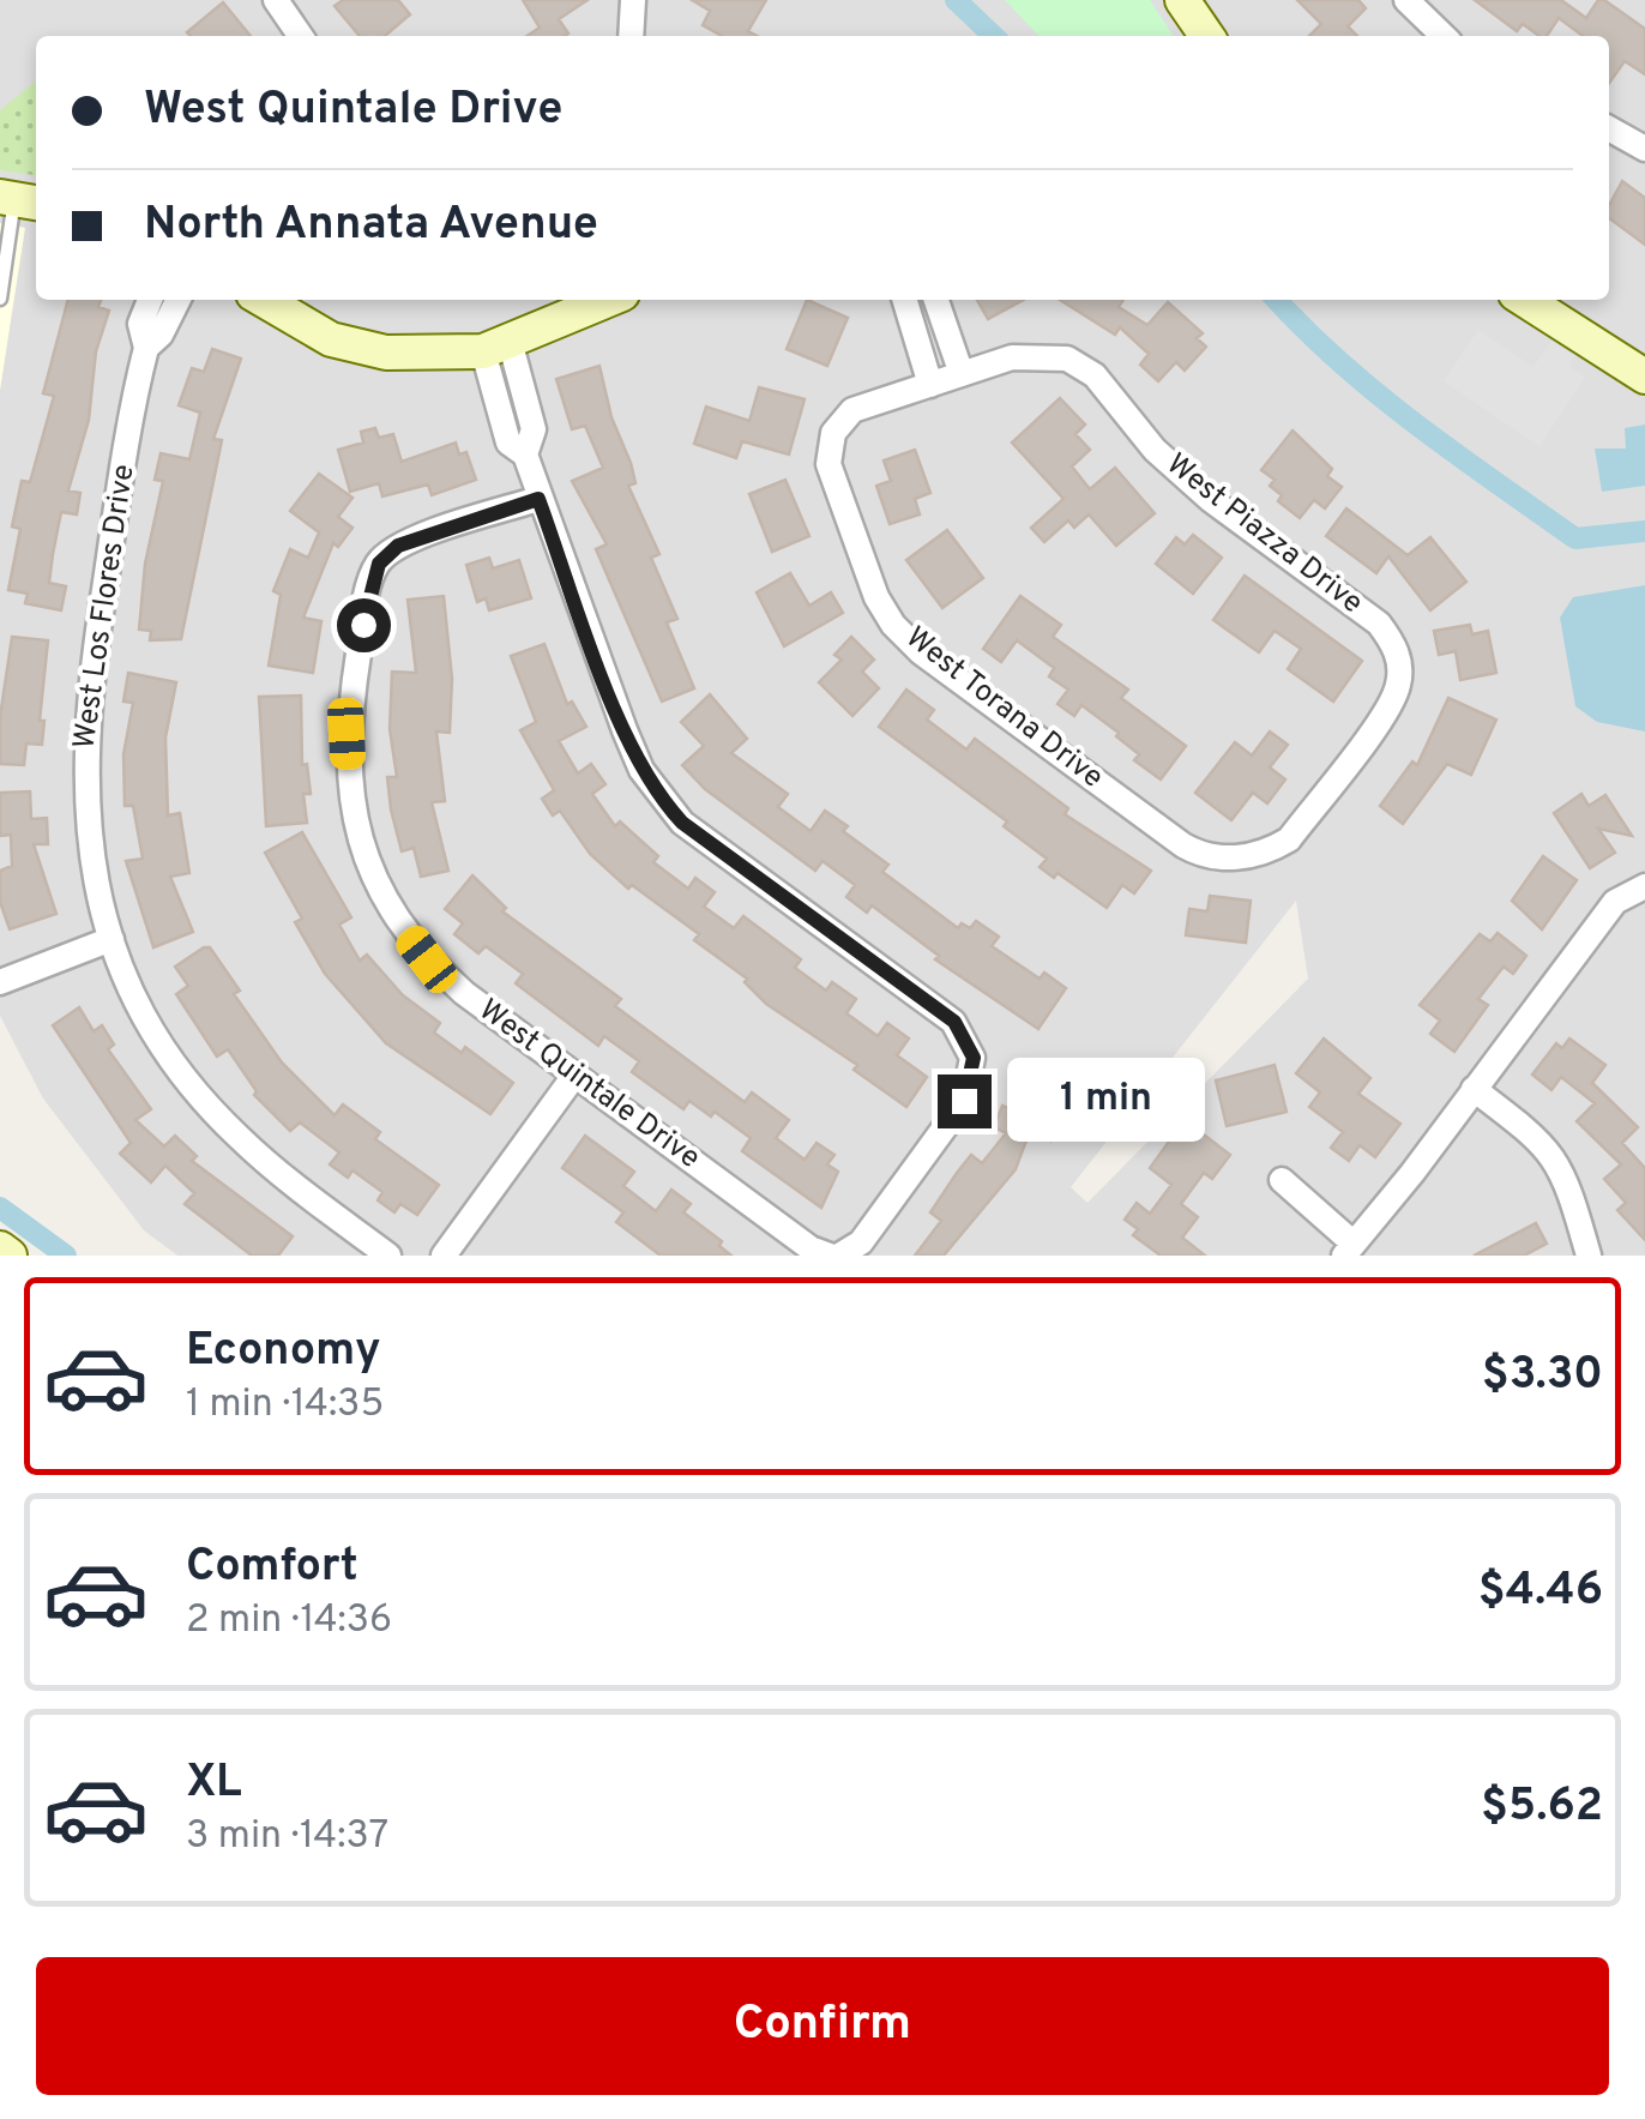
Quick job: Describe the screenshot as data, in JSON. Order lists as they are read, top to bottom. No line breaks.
{"streets":{"street":["West Piazza Drive","West Los Flores Drive","West Torana Drive","West Quintale Drive"]},"crossings":[["West Piazza Drive","West Torana Drive"]],"page":{"banner":["West Quintale Drive","North Annata Avenue"],"bubble":"1 min","list":[{"name":"Economy","note":"1 min · 14:35","value":"$3.30"},{"name":"Comfort","note":"2 min · 14:36","value":"$4.46"},{"name":"XL","note":"3 min · 14:37","value":"$5.62"}],"buttons":"Confirm"}}
